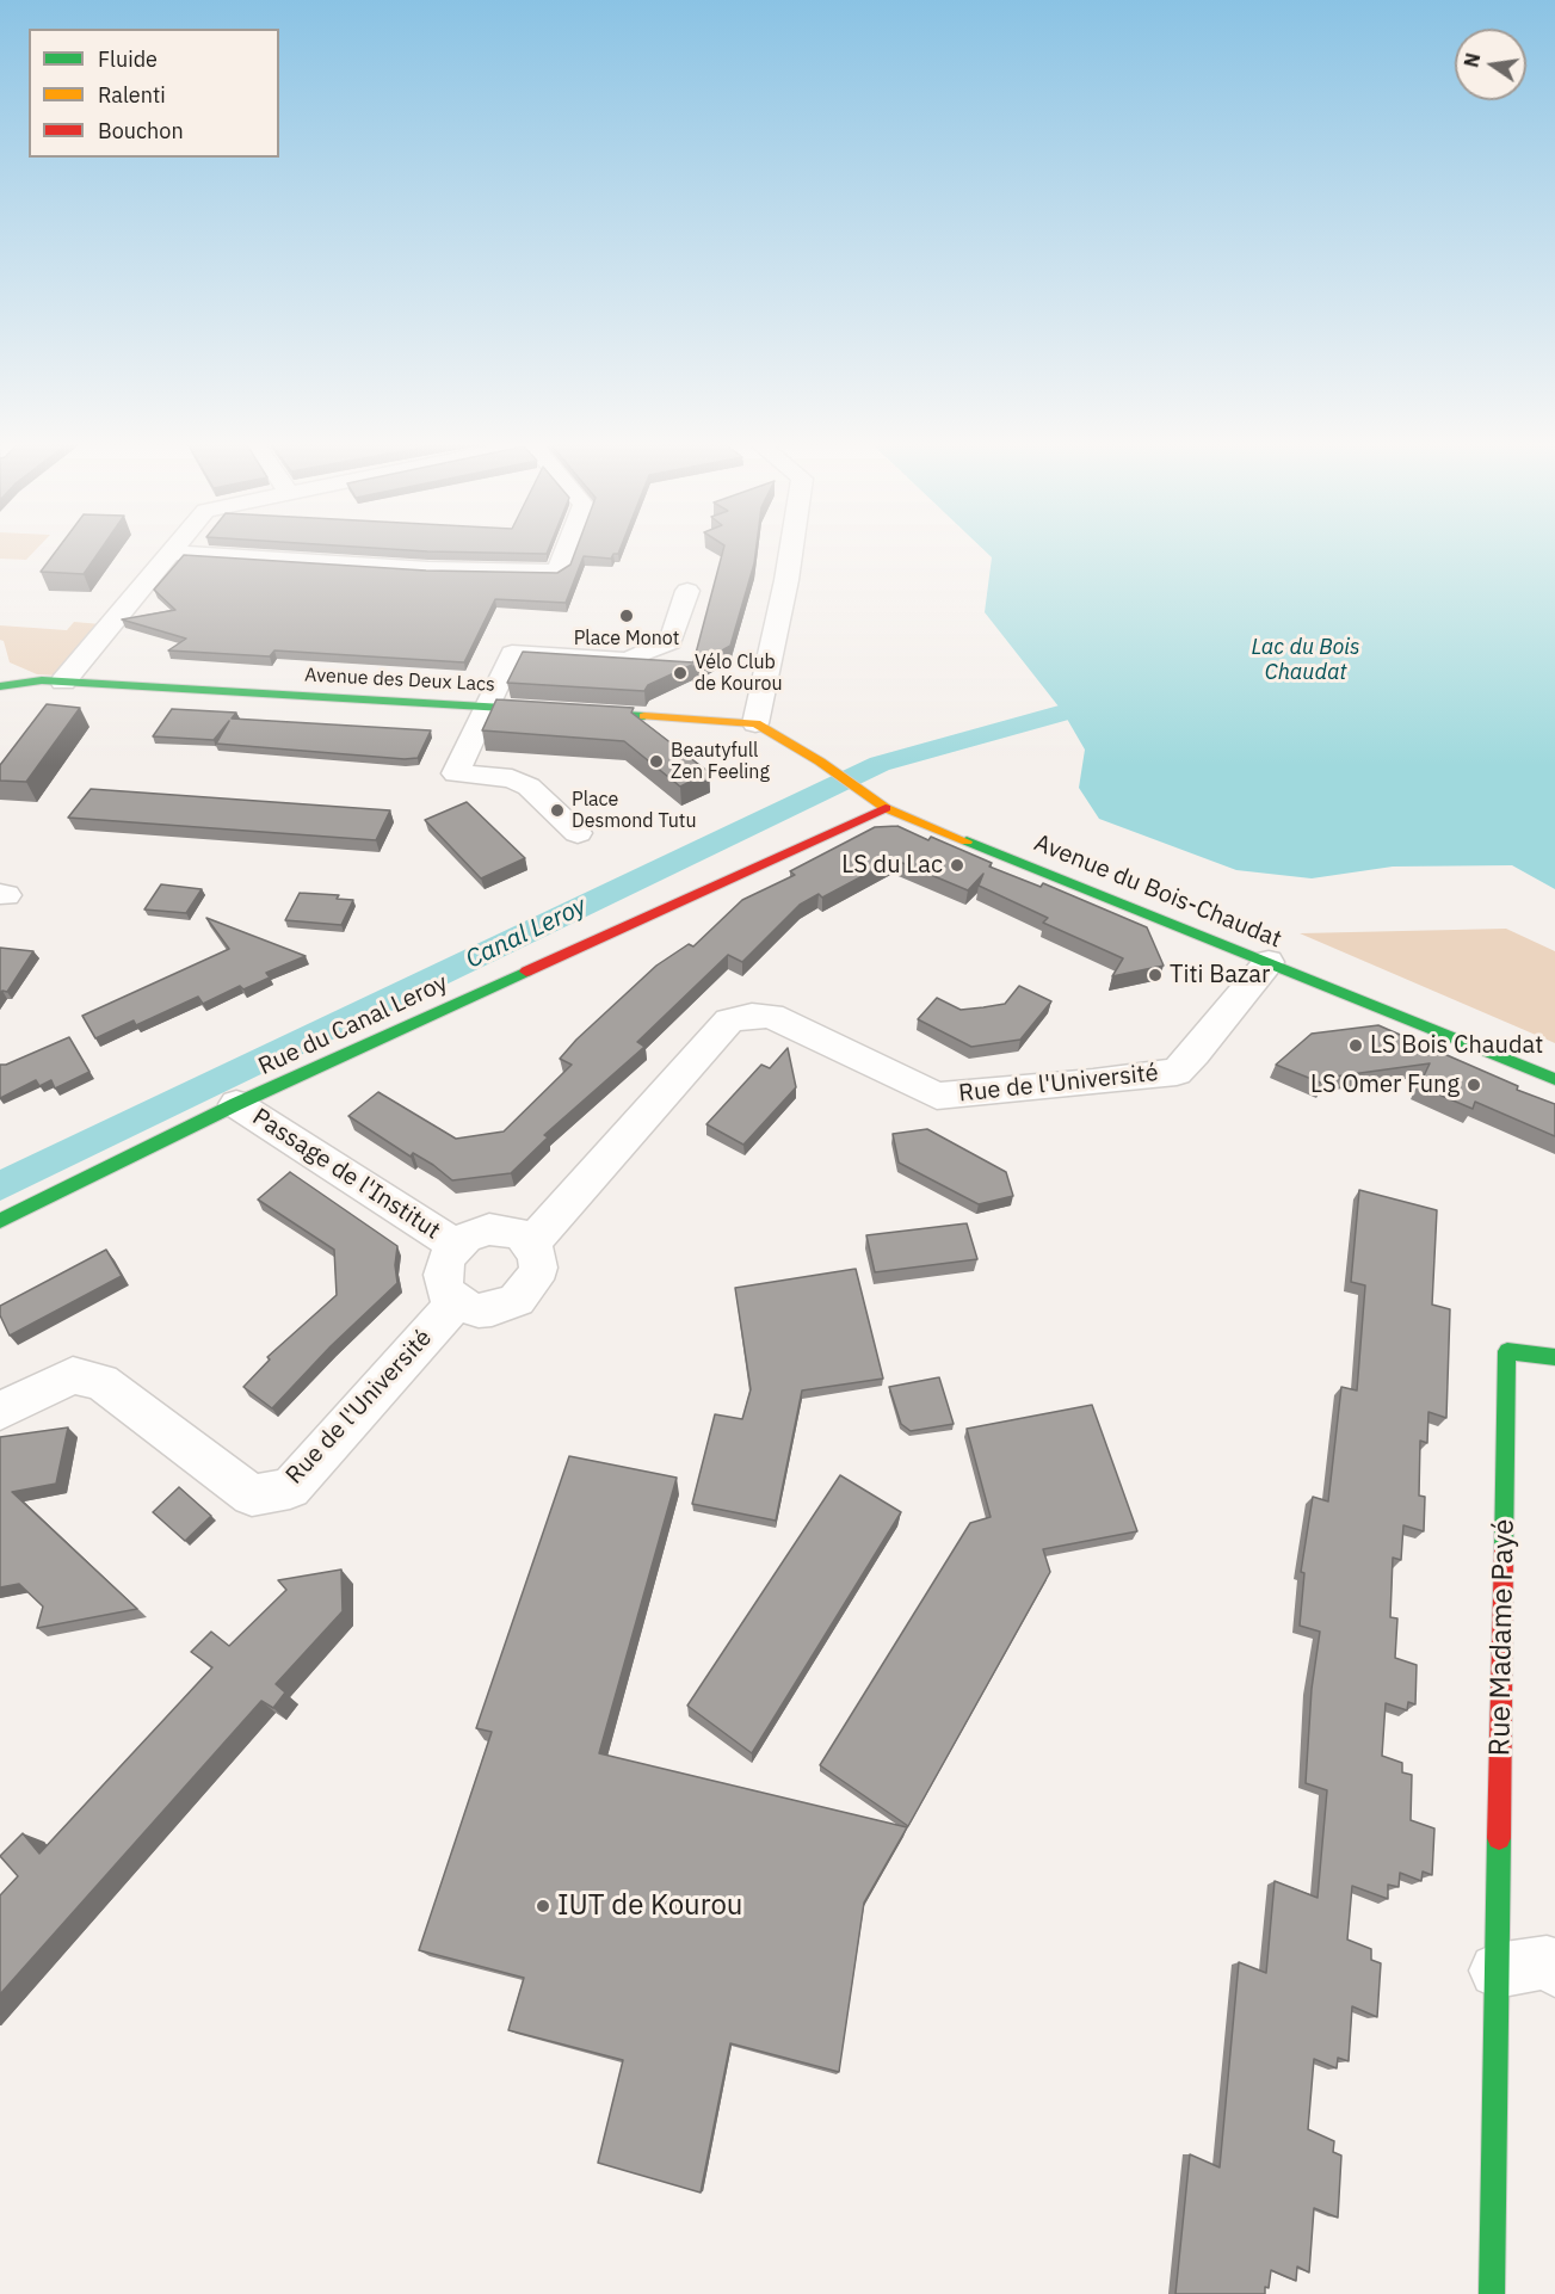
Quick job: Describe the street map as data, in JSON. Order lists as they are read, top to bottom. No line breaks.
{"streets":{"street":["Avenue des Deux Lacs","Avenue du Bois-Chaudat","Rue du Canal Leroy","Rue de l'Université","Passage de l'Institut","Rue Madame Payé"]},"crossings":[["Avenue des Deux Lacs","Avenue du Bois-Chaudat"],["Avenue du Bois-Chaudat","Rue du Canal Leroy"],["Avenue du Bois-Chaudat","Rue de l'Université"],["Rue du Canal Leroy","Passage de l'Institut"],["Rue de l'Université","Passage de l'Institut"]],"water":["Lac du Bois Chaudat","Canal Leroy"],"places":["Place Monot","Vélo Club de Kourou","Beautyfull Zen Feeling","Place Desmond Tutu","LS du Lac","Titi Bazar","LS Bois Chaudat","LS Omer Fung","IUT de Kourou"],"legend":["Fluide","Ralenti","Bouchon"],"north":"left"}
